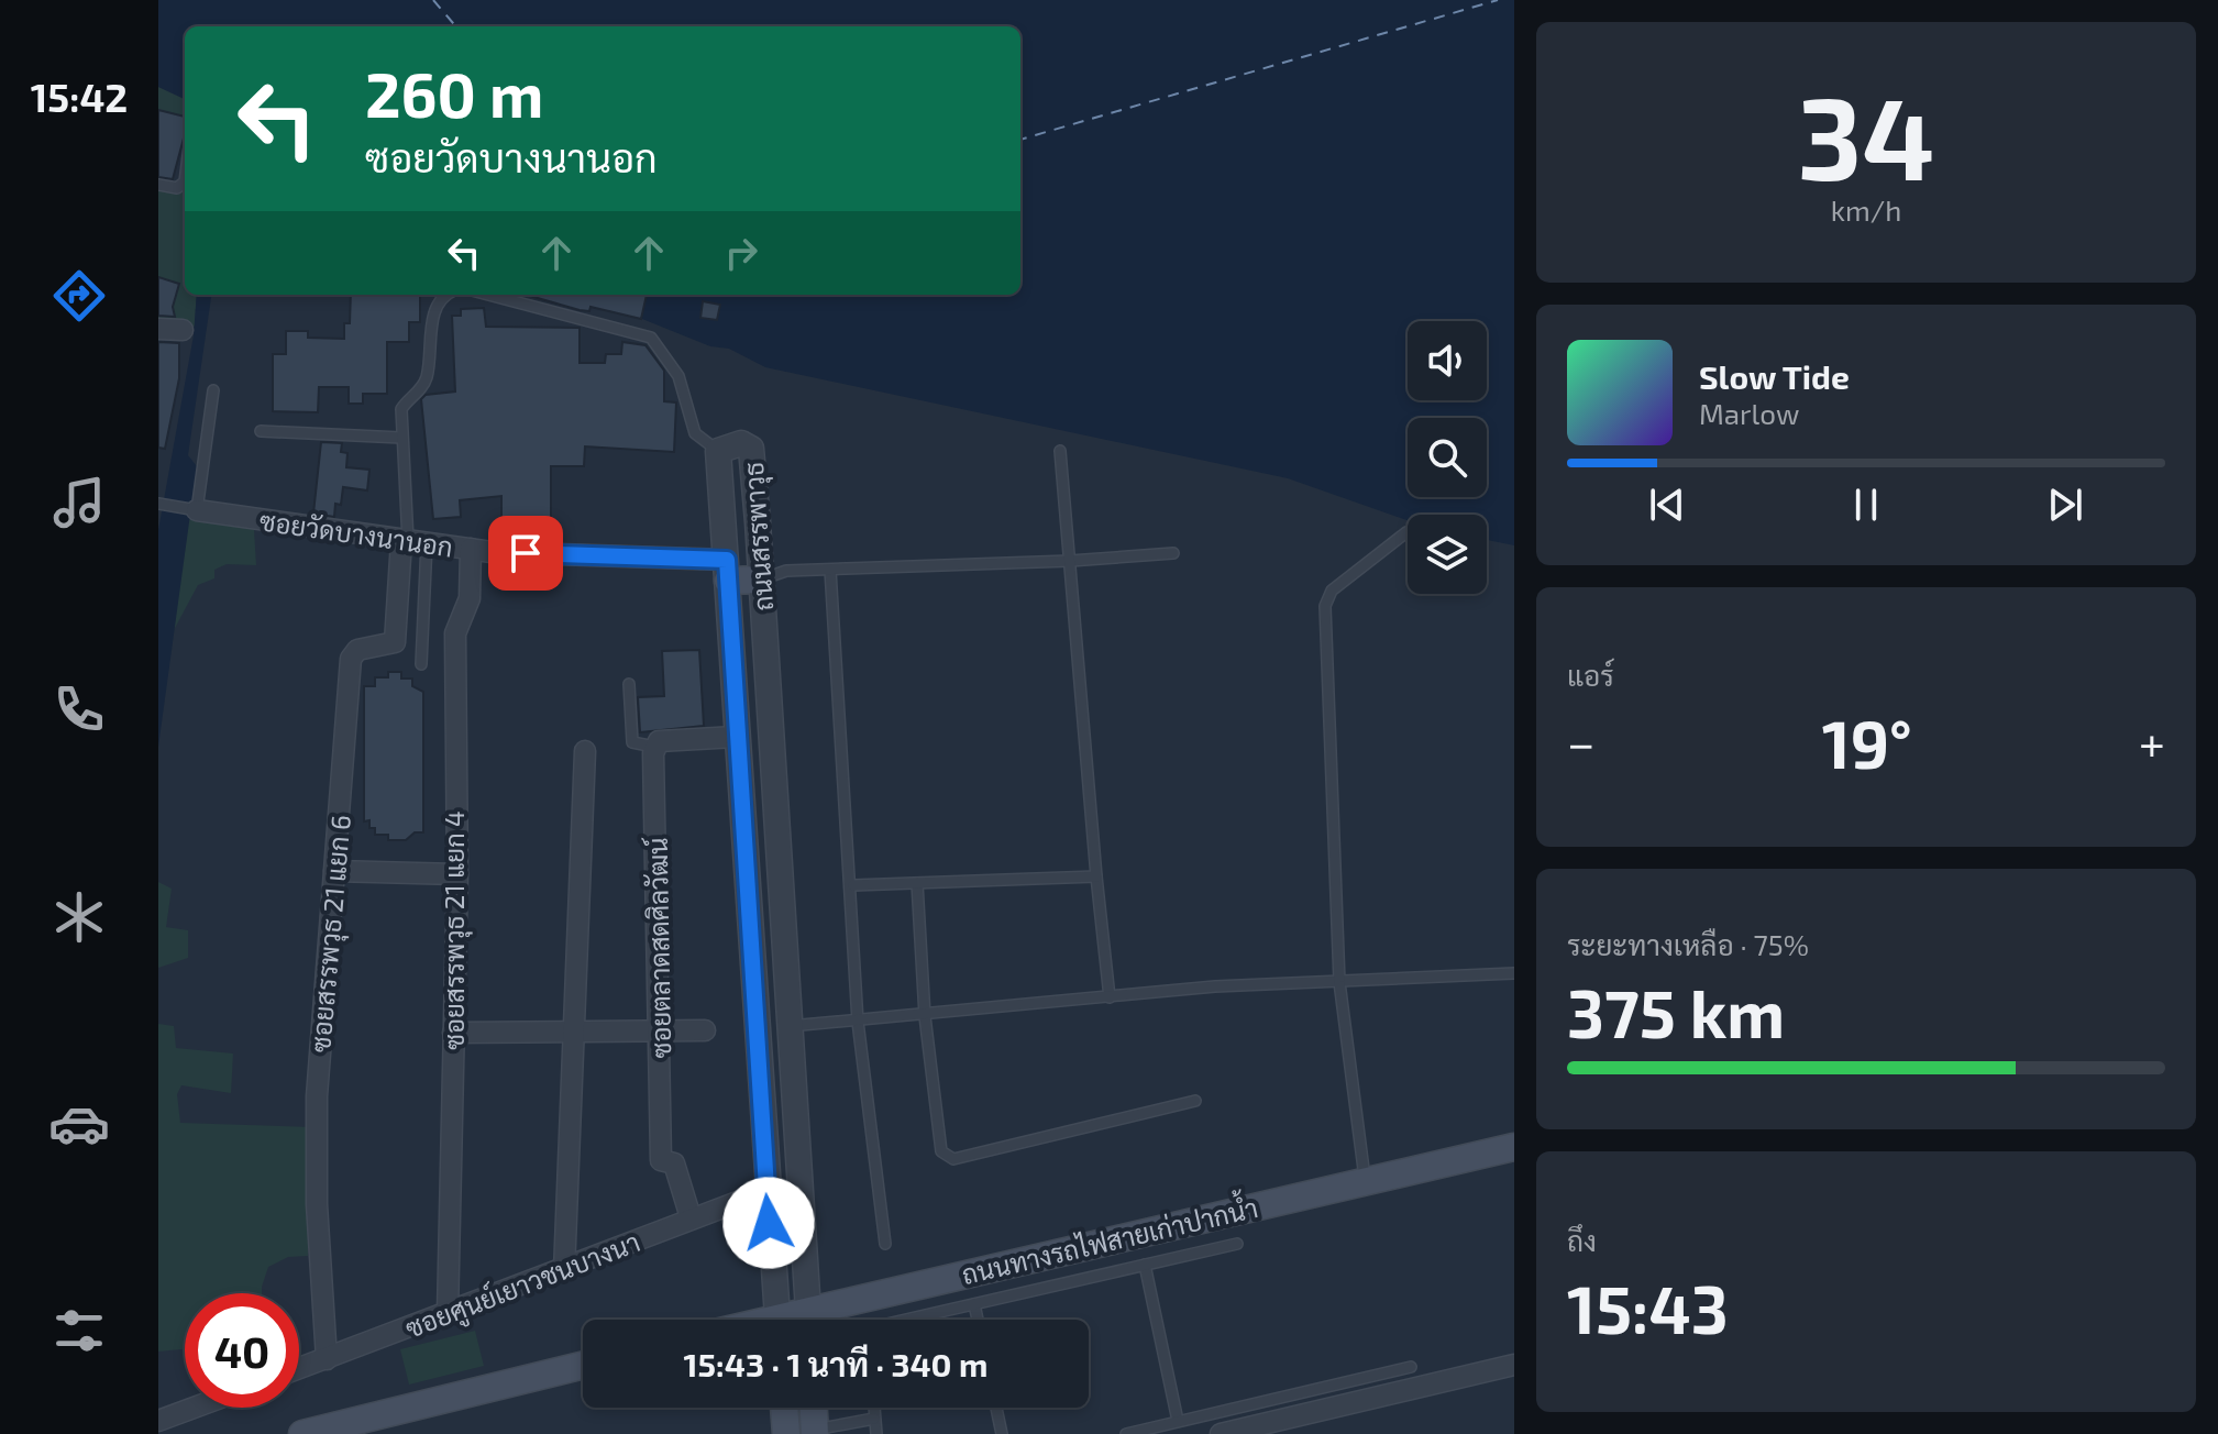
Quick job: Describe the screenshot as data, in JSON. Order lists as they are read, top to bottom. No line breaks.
{"streets":{"main road":["ถนนทางรถไฟสายเก่าปากน้ำ"],"street":["ซอยวัดบางนานอก","ถนนสรรพาวุธ","ซอยสรรพวุธ 21 แยก 4","ซอยสรรพวุธ 21 แยก 6","ซอยตลาดสดศิลวัฒน์","ซอยศูนย์เยาวชนบางนา"]},"crossings":[["ซอยวัดบางนานอก","ถนนสรรพาวุธ"],["ซอยวัดบางนานอก","ซอยสรรพวุธ 21 แยก 4"],["ซอยวัดบางนานอก","ซอยสรรพวุธ 21 แยก 6"],["ถนนสรรพาวุธ","ซอยศูนย์เยาวชนบางนา"],["ซอยสรรพวุธ 21 แยก 4","ซอยศูนย์เยาวชนบางนา"],["ซอยสรรพวุธ 21 แยก 6","ซอยศูนย์เยาวชนบางนา"],["ซอยตลาดสดศิลวัฒน์","ซอยศูนย์เยาวชนบางนา"]],"page":{"tabs":"15:42","tile":[["34","km/h"],"แอร์",["ระยะทางเหลือ · 75%","375 km"],["ถึง","15:43"]],"turn":["260 m","ซอยวัดบางนานอก"],"song":["Slow Tide","Marlow"],"heat":["−","19°","+"],"limit":"40","trip":"15:43 · 1 นาที · 340 m"}}
